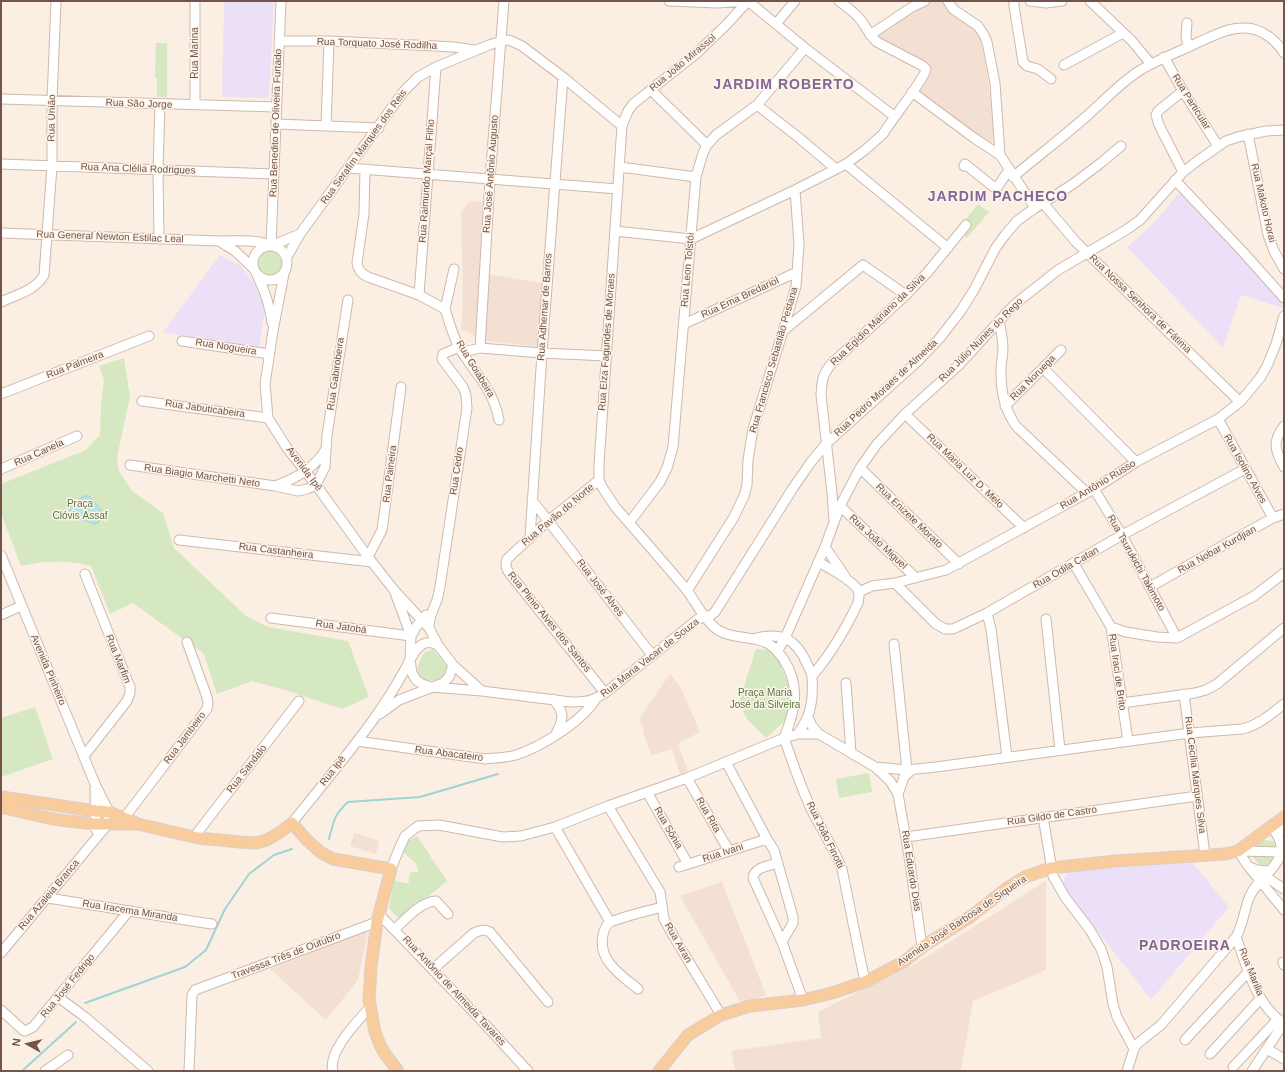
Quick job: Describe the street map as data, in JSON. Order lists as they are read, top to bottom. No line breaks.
{"streets":{"main road":["Avenida José Barbosa de Siqueira"],"street":["Rua Torquato José Rodilha","Rua Marina","Rua João Mirassol","Rua Particular","Rua São Jorge","Rua União","Rua Benedito de Oliveira Furtado","Rua Serafim Marques dos Reis","Rua Ana Clélia Rodrigues","Rua José Antônio Augusto","Rua Raimundo Marçal Filho","Rua Makoto Horai","Rua General Newton Estilac Leal","Rua Leon Tolstói","Rua Ema Bredariol","Rua Nossa Senhora de Fátima","Rua Adhemar de Barros","Rua Egídio Mariano da Silva","Rua Júlio Nunes do Rego","Rua Elza Fagundes de Moraes","Rua Nogueira","Rua Francisco Sebastião Pestana","Rua Palmeira","Rua Goiabeira","Rua Gabirobeira","Rua Noruega","Rua Pedro Moraes de Almeida","Rua Jabuticabeira","Rua Canela","Avenida Ipê","Rua Isolino Alves","Rua Cedro","Rua Maria Luz D. Melo","Rua Paineira","Rua Biagio Marchetti Neto","Rua Antônio Russo","Rua Pavão do Norte","Rua Enizete Morato","Rua João Miguel","Rua Nobar Kurdjian","Rua Castanheira","Rua Tsurukichi Takimoto","Rua Odila Catan","Rua José Alves","Rua Plinio Alves dos Santos","Rua Jatobá","Rua Maria Vacari de Souza","Rua Marfim","Avenida Pinheiro","Rua Iraci de Brito","Rua Jambeiro","Rua Abacateiro","Rua Sandalo","Rua Ipê","Rua Cecília Marques Silva","Rua Rita","Rua Gildo de Castro","Rua Sônia","Rua João Finotti","Rua Ivani","Rua Eduardo Dias","Rua Azaleia Branca","Rua Iracema Miranda","Rua Airan","Travessa Três de Outubro","Rua Marilia","Rua José Fedrigo","Rua Antônio de Almeida Tavares"]},"crossings":[["Rua Torquato José Rodilha","Rua Benedito de Oliveira Furtado"],["Rua Torquato José Rodilha","Rua Serafim Marques dos Reis"],["Rua Marina","Rua São Jorge"],["Rua João Mirassol","Rua Elza Fagundes de Moraes"],["Rua Particular","Rua Júlio Nunes do Rego"],["Rua São Jorge","Rua União"],["Rua São Jorge","Rua Benedito de Oliveira Furtado"],["Rua União","Rua Ana Clélia Rodrigues"],["Rua União","Rua General Newton Estilac Leal"],["Rua Benedito de Oliveira Furtado","Rua Serafim Marques dos Reis"],["Rua Benedito de Oliveira Furtado","Rua Ana Clélia Rodrigues"],["Rua Benedito de Oliveira Furtado","Rua General Newton Estilac Leal"],["Rua Benedito de Oliveira Furtado","Avenida Ipê"],["Rua Serafim Marques dos Reis","Rua José Antônio Augusto"],["Rua Serafim Marques dos Reis","Rua Raimundo Marçal Filho"],["Rua Serafim Marques dos Reis","Rua General Newton Estilac Leal"],["Rua Serafim Marques dos Reis","Avenida Ipê"],["Rua Makoto Horai","Rua Júlio Nunes do Rego"],["Rua General Newton Estilac Leal","Avenida Ipê"],["Rua Leon Tolstói","Rua Ema Bredariol"],["Rua Leon Tolstói","Rua Elza Fagundes de Moraes"],["Rua Ema Bredariol","Rua Francisco Sebastião Pestana"],["Rua Nossa Senhora de Fátima","Rua Júlio Nunes do Rego"],["Rua Nossa Senhora de Fátima","Rua Pedro Moraes de Almeida"],["Rua Nossa Senhora de Fátima","Rua Antônio Russo"],["Rua Adhemar de Barros","Rua Pavão do Norte"],["Rua Adhemar de Barros","Rua José Alves"],["Rua Egídio Mariano da Silva","Rua Júlio Nunes do Rego"],["Rua Egídio Mariano da Silva","Rua Pedro Moraes de Almeida"],["Rua Júlio Nunes do Rego","Rua Elza Fagundes de Moraes"],["Rua Júlio Nunes do Rego","Rua Maria Luz D. Melo"],["Rua Júlio Nunes do Rego","Rua Enizete Morato"],["Rua Júlio Nunes do Rego","Rua João Miguel"],["Rua Júlio Nunes do Rego","Rua Tsurukichi Takimoto"],["Rua Elza Fagundes de Moraes","Rua Francisco Sebastião Pestana"],["Rua Elza Fagundes de Moraes","Rua Pedro Moraes de Almeida"],["Rua Elza Fagundes de Moraes","Rua Pavão do Norte"],["Rua Elza Fagundes de Moraes","Rua Maria Vacari de Souza"],["Rua Nogueira","Avenida Ipê"],["Rua Goiabeira","Rua Cedro"],["Rua Gabirobeira","Avenida Ipê"],["Rua Gabirobeira","Rua Biagio Marchetti Neto"],["Rua Noruega","Rua Tsurukichi Takimoto"],["Rua Pedro Moraes de Almeida","Rua Maria Vacari de Souza"],["Rua Jabuticabeira","Avenida Ipê"],["Avenida Ipê","Rua Cedro"],["Avenida Ipê","Rua Paineira"],["Avenida Ipê","Rua Biagio Marchetti Neto"],["Avenida Ipê","Rua Castanheira"],["Avenida Ipê","Rua Jatobá"],["Avenida Ipê","Rua Ipê"],["Rua Isolino Alves","Rua Antônio Russo"],["Rua Isolino Alves","Rua Nobar Kurdjian"],["Rua Isolino Alves","Rua Odila Catan"],["Rua Cedro","Rua Jatobá"],["Rua Maria Luz D. Melo","Rua Antônio Russo"],["Rua Paineira","Rua Castanheira"],["Rua Antônio Russo","Rua Enizete Morato"],["Rua Antônio Russo","Rua João Miguel"],["Rua Antônio Russo","Rua Tsurukichi Takimoto"],["Rua Antônio Russo","Rua Odila Catan"],["Rua Pavão do Norte","Rua José Alves"],["Rua Pavão do Norte","Rua Plinio Alves dos Santos"],["Rua Nobar Kurdjian","Rua Tsurukichi Takimoto"],["Rua Tsurukichi Takimoto","Rua Odila Catan"],["Rua Odila Catan","Rua Iraci de Brito"],["Rua José Alves","Rua Maria Vacari de Souza"],["Rua Plinio Alves dos Santos","Rua Maria Vacari de Souza"],["Rua Maria Vacari de Souza","Rua Abacateiro"],["Rua Marfim","Avenida Pinheiro"],["Rua Abacateiro","Rua Ipê"],["Rua Cecília Marques Silva","Rua Gildo de Castro"],["Rua Cecília Marques Silva","Avenida José Barbosa de Siqueira"],["Rua Rita","Rua Ivani"],["Rua Gildo de Castro","Rua Eduardo Dias"],["Rua Sônia","Rua Ivani"],["Rua João Finotti","Avenida José Barbosa de Siqueira"],["Rua Eduardo Dias","Avenida José Barbosa de Siqueira"],["Rua Azaleia Branca","Rua Iracema Miranda"],["Rua Iracema Miranda","Rua José Fedrigo"],["Avenida José Barbosa de Siqueira","Rua Airan"],["Travessa Três de Outubro","Rua Antônio de Almeida Tavares"]],"districts":["JARDIM ROBERTO","JARDIM PACHECO","PADROEIRA"],"parks":["Praça Clóvis Assaf","Praça Maria José da Silveira"],"north":"left"}
